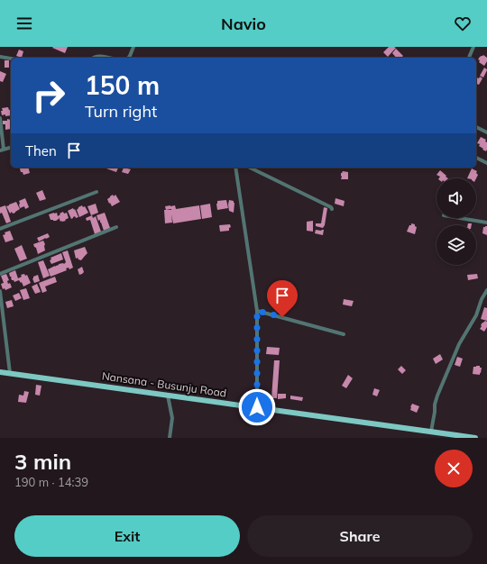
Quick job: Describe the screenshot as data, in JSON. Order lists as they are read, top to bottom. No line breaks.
{"streets":{"main road":["Nansana - Busunju Road"]},"page":{"header":"Navio","turn":["150 m","Turn right"],"then":"Then","heading":["3 min","190 m · 14:39"],"buttons":["Exit","Share"]}}
